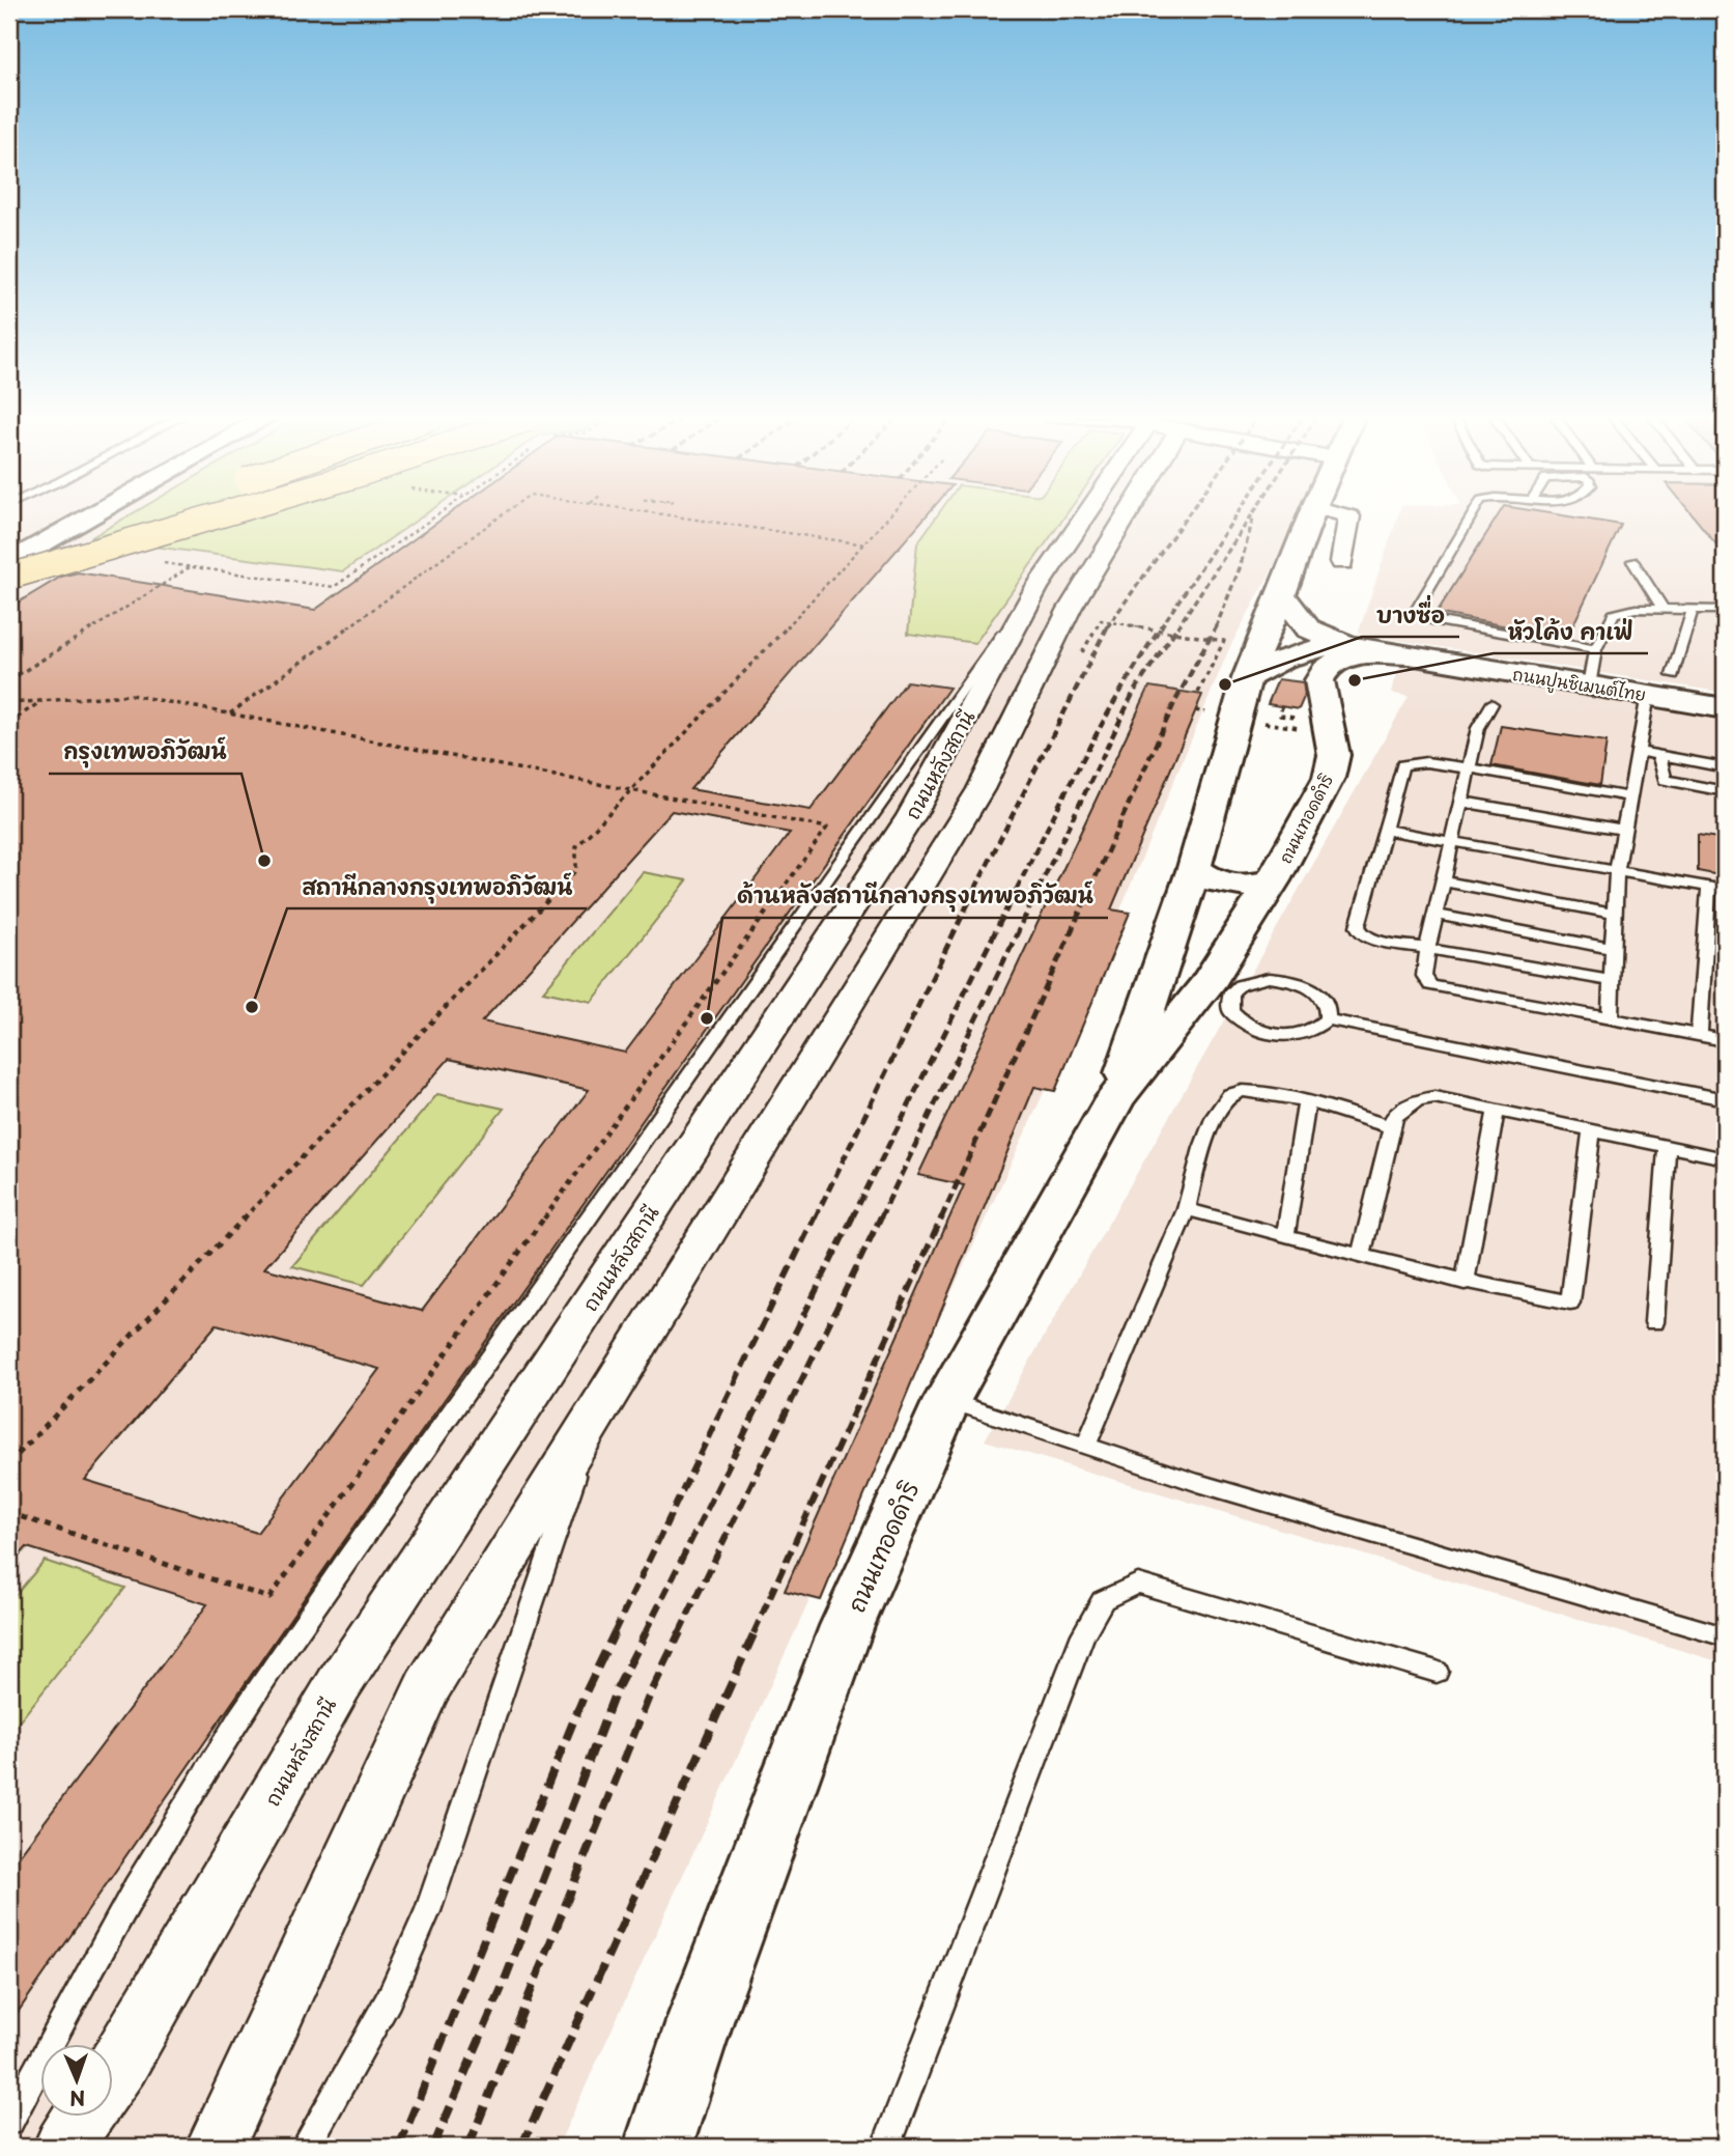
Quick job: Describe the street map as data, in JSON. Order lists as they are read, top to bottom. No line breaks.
{"streets":{"street":["ถนนปูนซิเมนต์ไทย","ถนนหลังสถานี","ถนนเทอดดำริ"]},"crossings":[["ถนนปูนซิเมนต์ไทย","ถนนเทอดดำริ"]],"places":["หัวโค้ง คาเฟ่","บางซื่อ","กรุงเทพอภิวัฒน์","สถานีกลางกรุงเทพอภิวัฒน์","ด้านหลังสถานีกลางกรุงเทพอภิวัฒน์"],"north":"bottom"}
